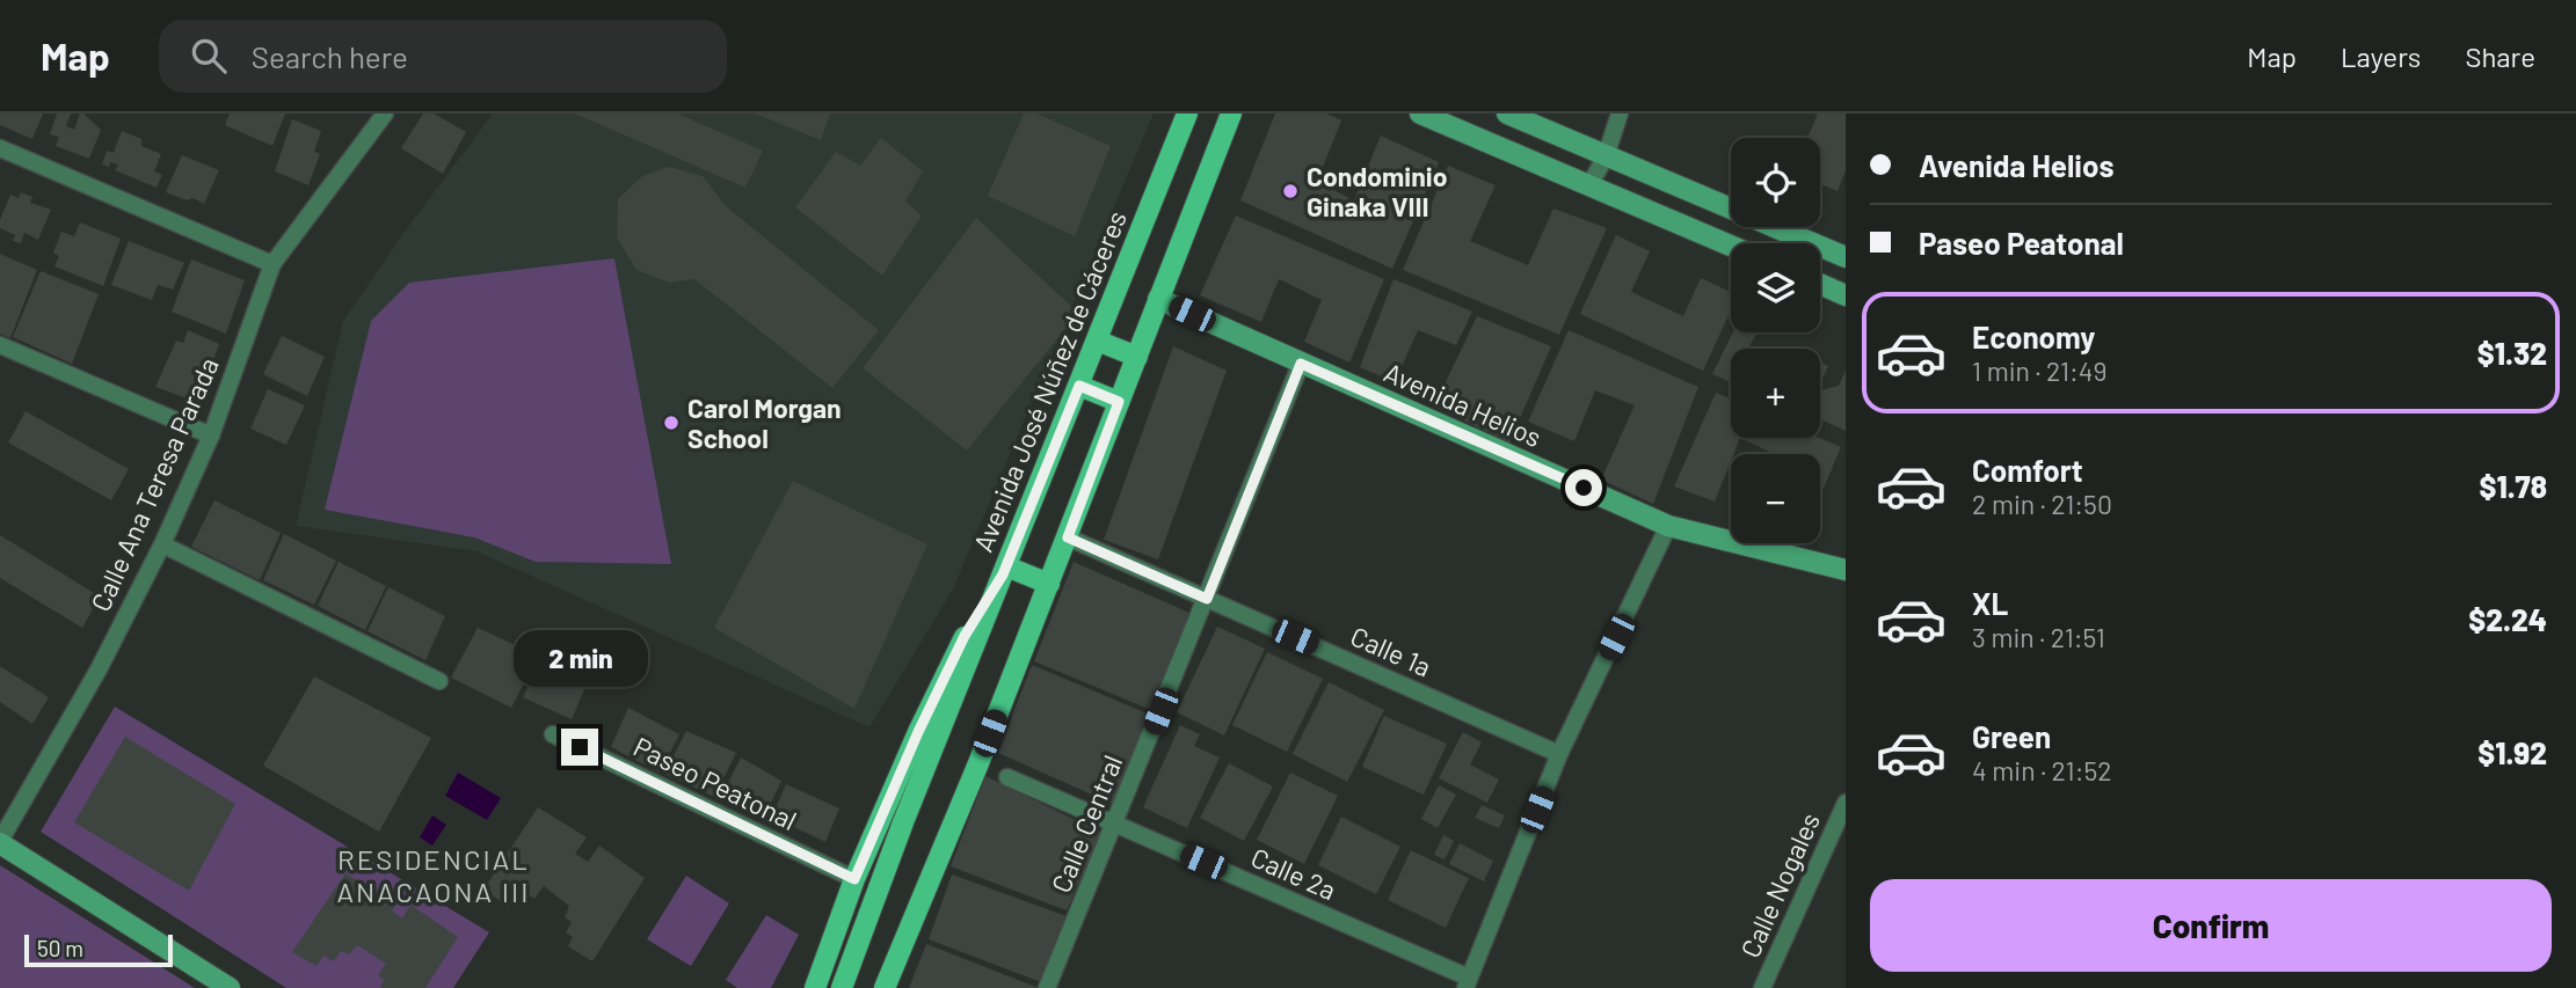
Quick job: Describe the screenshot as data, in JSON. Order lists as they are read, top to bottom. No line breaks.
{"streets":{"main road":["Avenida José Núñez de Cáceres","Avenida Helios"],"street":["Calle Ana Teresa Parada","Calle 1a","Paseo Peatonal","Calle Central","Calle 2a","Calle Nogales"]},"crossings":[["Avenida Helios","Calle Central"],["Calle 1a","Calle Central"],["Calle Central","Calle 2a"]],"districts":["RESIDENCIAL ANACAONA III"],"places":["Condominio Ginaka VIII","Carol Morgan School"],"scale_bar":"50 m","page":{"header":"Map","search":"Search here","nav":["Map","Layers","Share"],"banner":["Avenida Helios","Paseo Peatonal"],"map_buttons":["+","−"],"list":[{"name":"Economy","note":"1 min · 21:49","value":"$1.32"},{"name":"Comfort","note":"2 min · 21:50","value":"$1.78"},{"name":"XL","note":"3 min · 21:51","value":"$2.24"},{"name":"Green","note":"4 min · 21:52","value":"$1.92"}],"bubble":"2 min","buttons":"Confirm","scale":"50 m"}}
